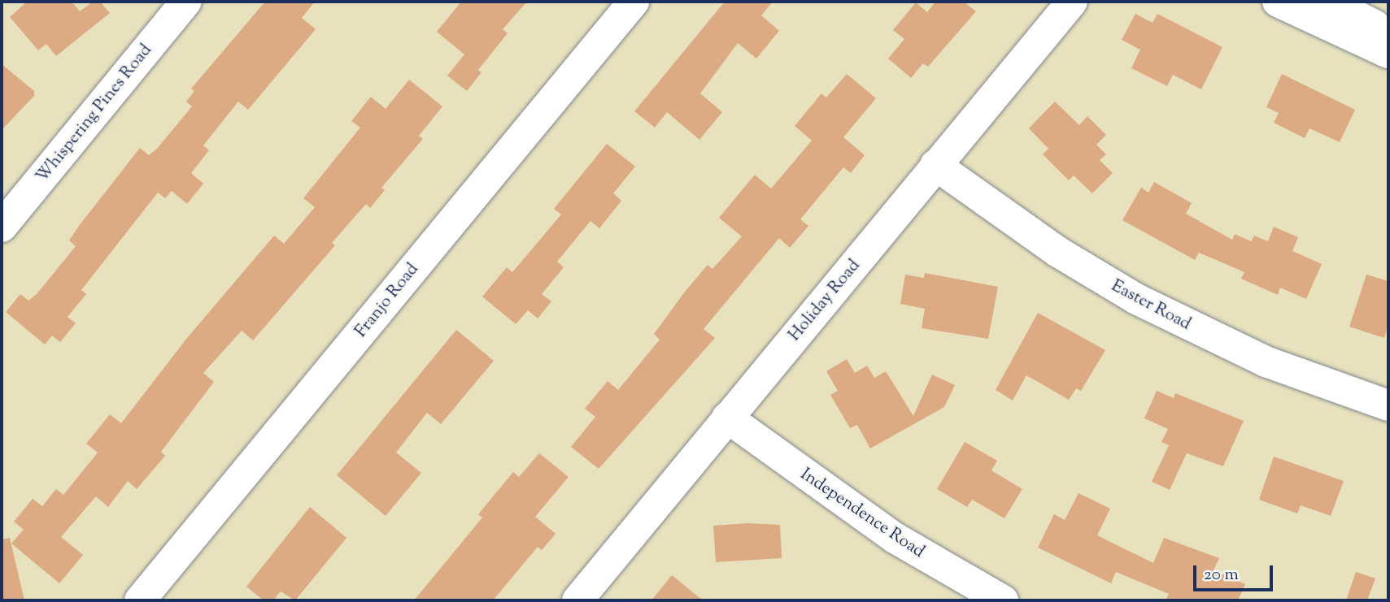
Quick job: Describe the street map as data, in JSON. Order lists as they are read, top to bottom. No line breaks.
{"streets":{"street":["Whispering Pines Road","Franjo Road","Holiday Road","Easter Road","Independence Road"]},"crossings":[["Holiday Road","Easter Road"],["Holiday Road","Independence Road"]],"scale_bar":"20 m"}
